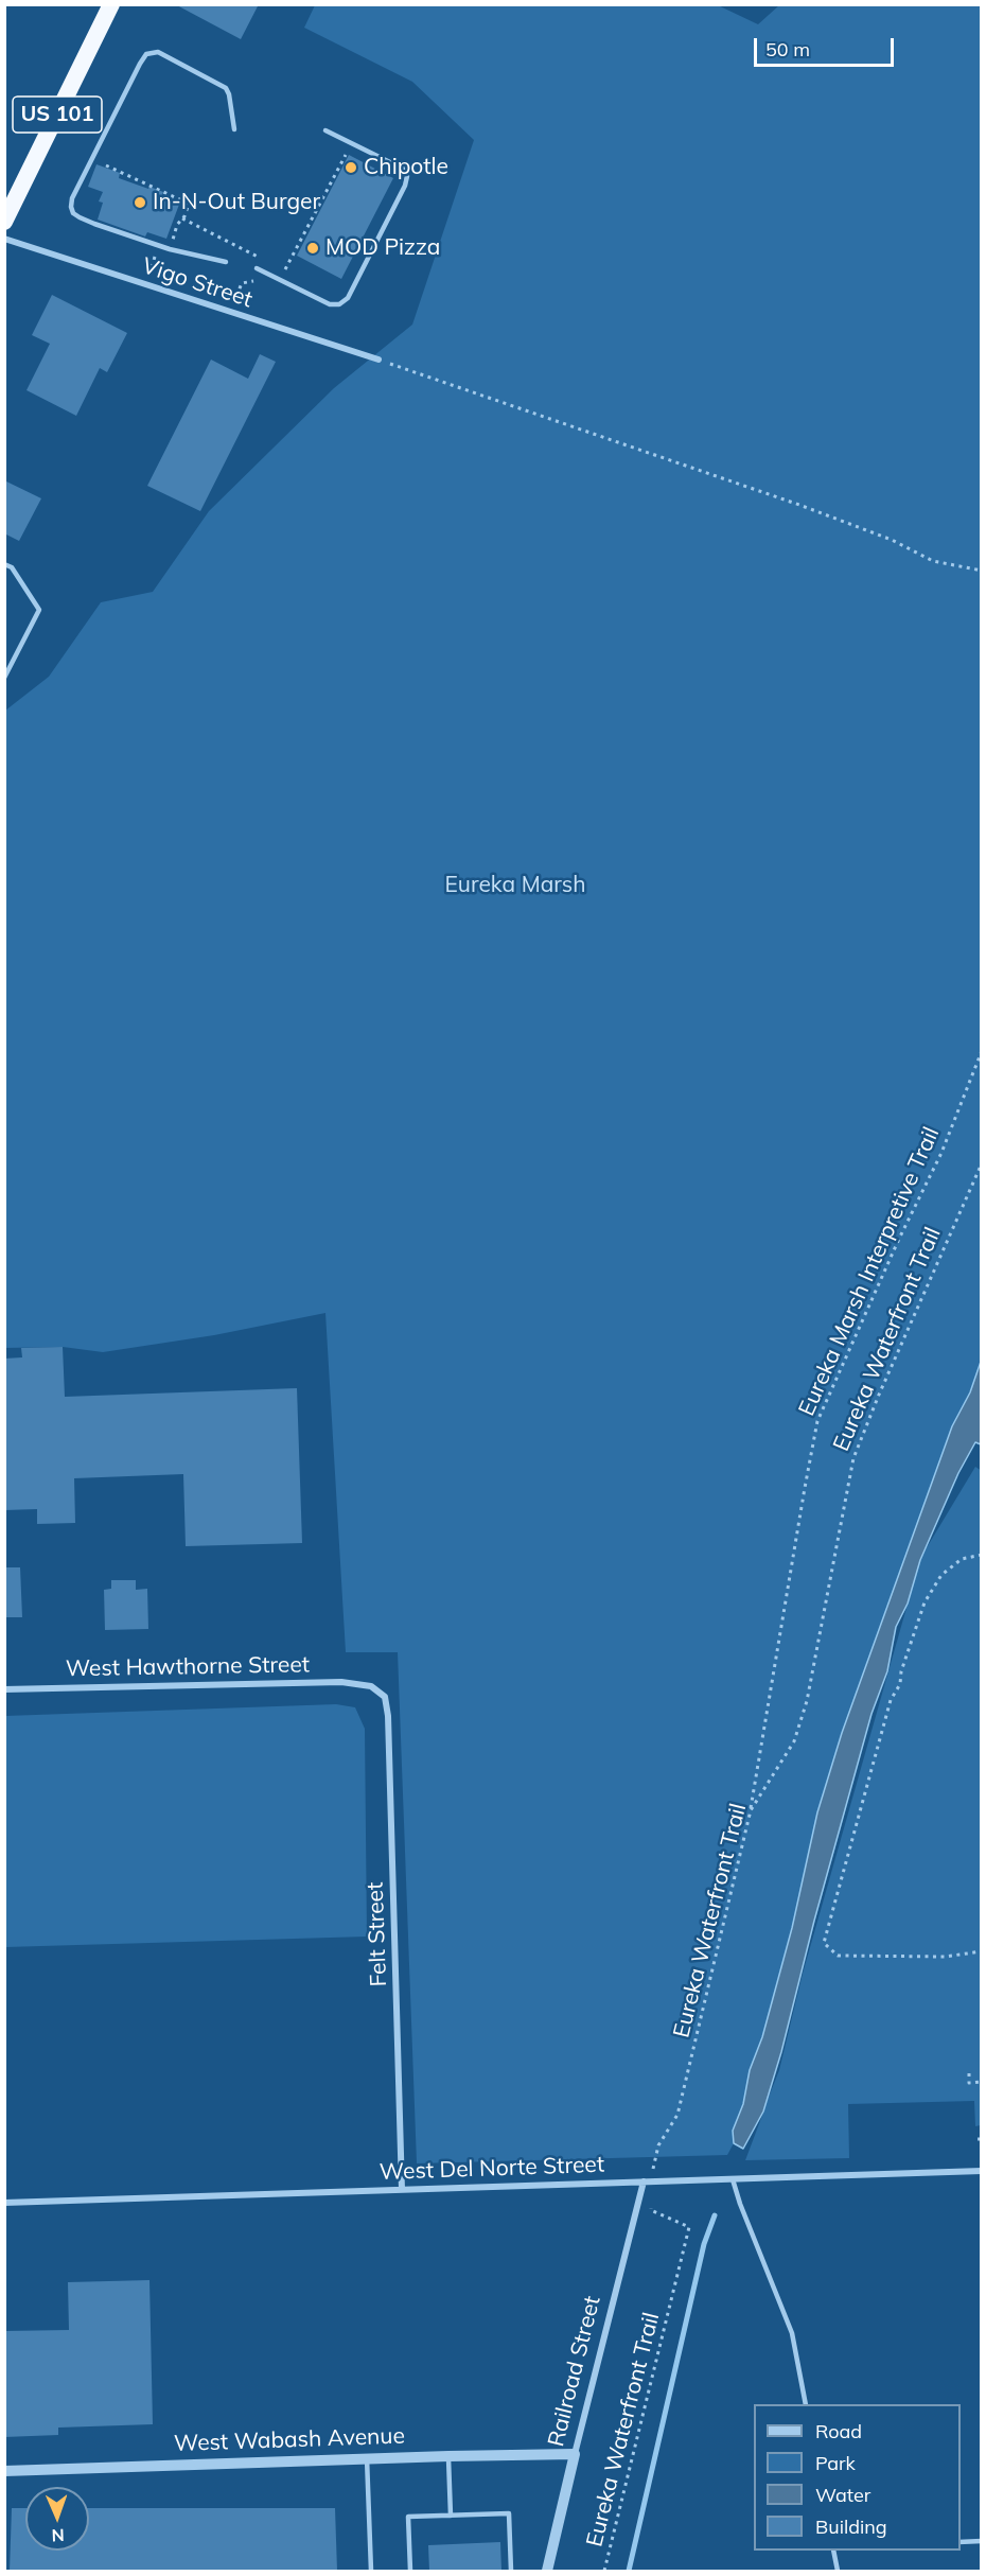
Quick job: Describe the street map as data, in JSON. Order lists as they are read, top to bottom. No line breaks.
{"streets":{"highway":["US 101"],"street":["Vigo Street","West Hawthorne Street","Felt Street","West Del Norte Street","Railroad Street","West Wabash Avenue"],"path":["Eureka Marsh Interpretive Trail","Eureka Waterfront Trail"]},"crossings":[["Eureka Marsh Interpretive Trail","Eureka Waterfront Trail"],["Eureka Waterfront Trail","West Del Norte Street"],["West Hawthorne Street","Felt Street"],["Felt Street","West Del Norte Street"],["West Del Norte Street","Railroad Street"],["Railroad Street","West Wabash Avenue"]],"parks":["Eureka Marsh"],"places":["Chipotle","In-N-Out Burger","MOD Pizza"],"legend":["Road","Park","Water","Building"],"scale_bar":"50 m","north":"bottom"}
